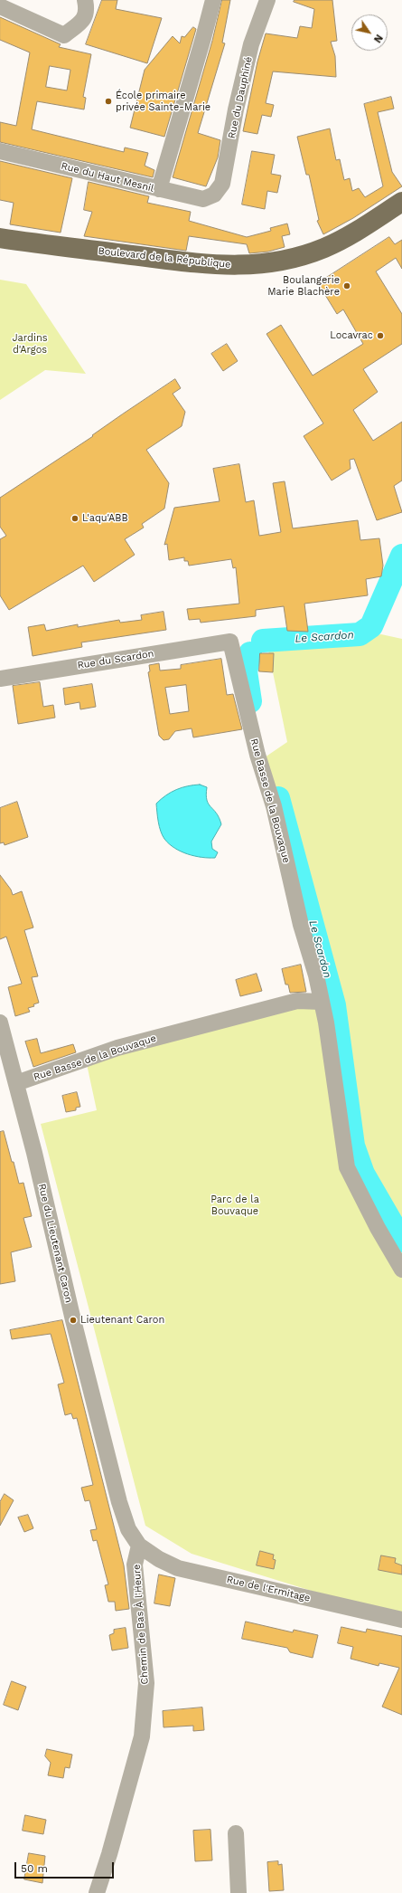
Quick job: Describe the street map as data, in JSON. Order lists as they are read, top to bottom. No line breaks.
{"streets":{"main road":["Boulevard de la République"],"street":["Rue du Dauphiné","Rue du Haut Mesnil","Rue du Scardon","Rue Basse de la Bouvaque","Rue du Lieutenant Caron","Rue de l'Ermitage","Chemin de Bas À l'Heure"]},"crossings":[["Rue du Dauphiné","Rue du Haut Mesnil"],["Rue du Scardon","Rue Basse de la Bouvaque"],["Rue Basse de la Bouvaque","Rue du Lieutenant Caron"],["Rue du Lieutenant Caron","Rue de l'Ermitage"],["Rue du Lieutenant Caron","Chemin de Bas À l'Heure"],["Rue de l'Ermitage","Chemin de Bas À l'Heure"]],"water":["Le Scardon"],"parks":["Jardins d'Argos","Parc de la Bouvaque"],"places":["École primaire privée Sainte-Marie","Boulangerie Marie Blachère","Locavrac","L'aqu'ABB","Lieutenant Caron"],"scale_bar":"50 m","north":"bottom right"}
